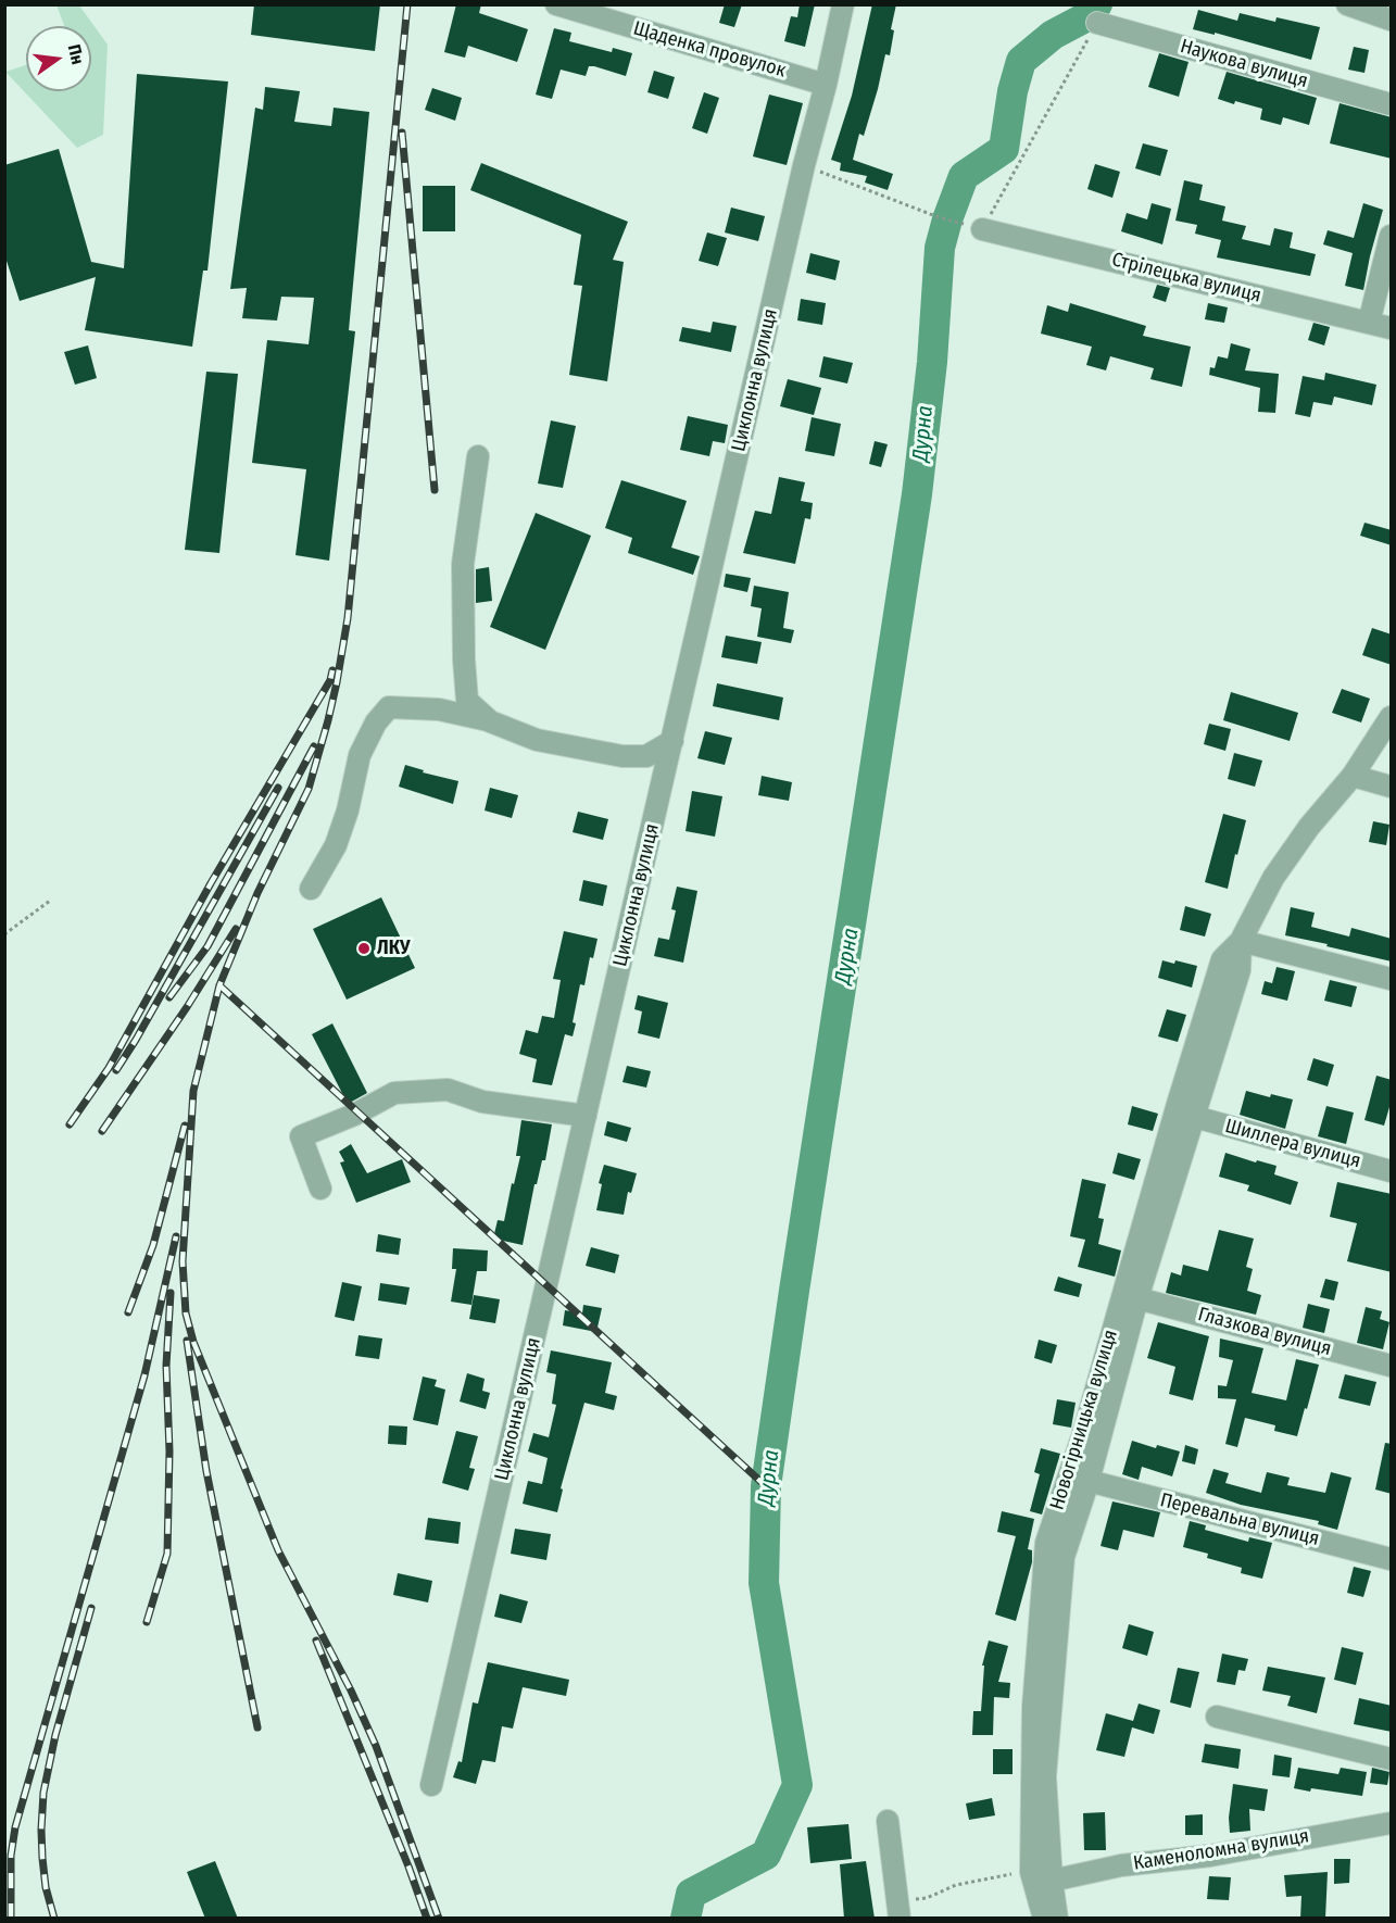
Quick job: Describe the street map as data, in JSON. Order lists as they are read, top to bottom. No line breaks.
{"streets":{"street":["Щаденка провулок","Наукова вулиця","Стрілецька вулиця","Циклонна вулиця","Шиллера вулиця","Глазкова вулиця","Новогірницька вулиця","Перевальна вулиця","Каменоломна вулиця"]},"crossings":[["Щаденка провулок","Циклонна вулиця"],["Шиллера вулиця","Новогірницька вулиця"],["Глазкова вулиця","Новогірницька вулиця"],["Новогірницька вулиця","Перевальна вулиця"],["Новогірницька вулиця","Каменоломна вулиця"]],"water":["Дурна"],"places":["ЛКУ"],"north":"right"}
